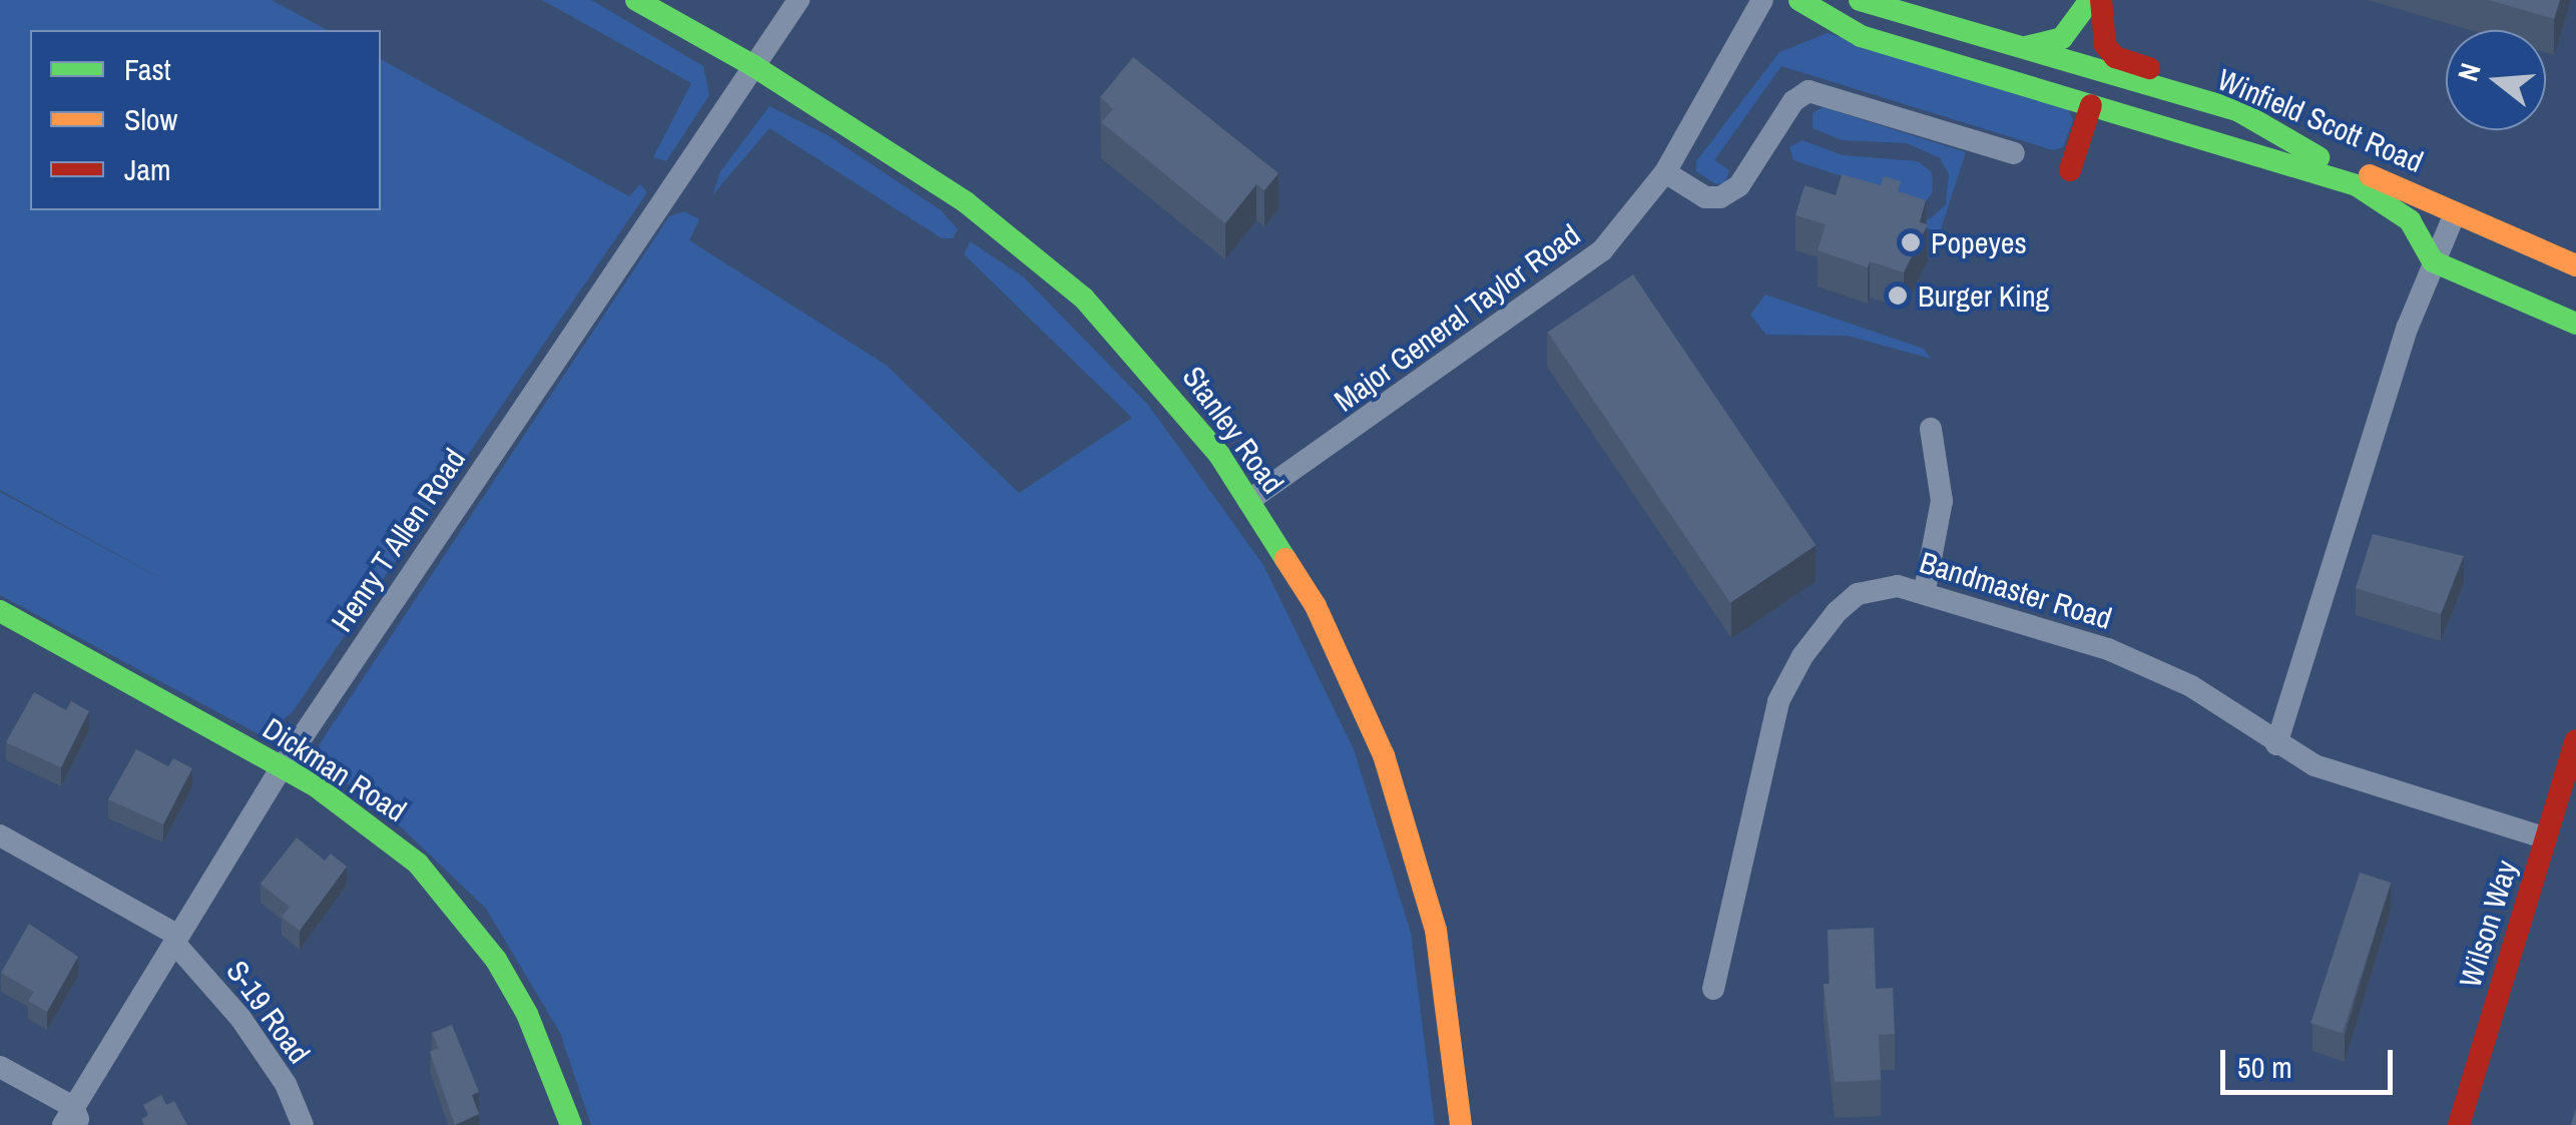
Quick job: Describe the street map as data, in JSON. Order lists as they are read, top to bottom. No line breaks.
{"streets":{"street":["Winfield Scott Road","Major General Taylor Road","Stanley Road","Henry T Allen Road","Bandmaster Road","Dickman Road","Wilson Way","S-19 Road"]},"crossings":[["Major General Taylor Road","Stanley Road"],["Stanley Road","Henry T Allen Road"],["Henry T Allen Road","Dickman Road"],["Henry T Allen Road","S-19 Road"],["Bandmaster Road","Wilson Way"]],"places":["Popeyes","Burger King"],"legend":["Fast","Slow","Jam"],"scale_bar":"50 m","north":"left"}
